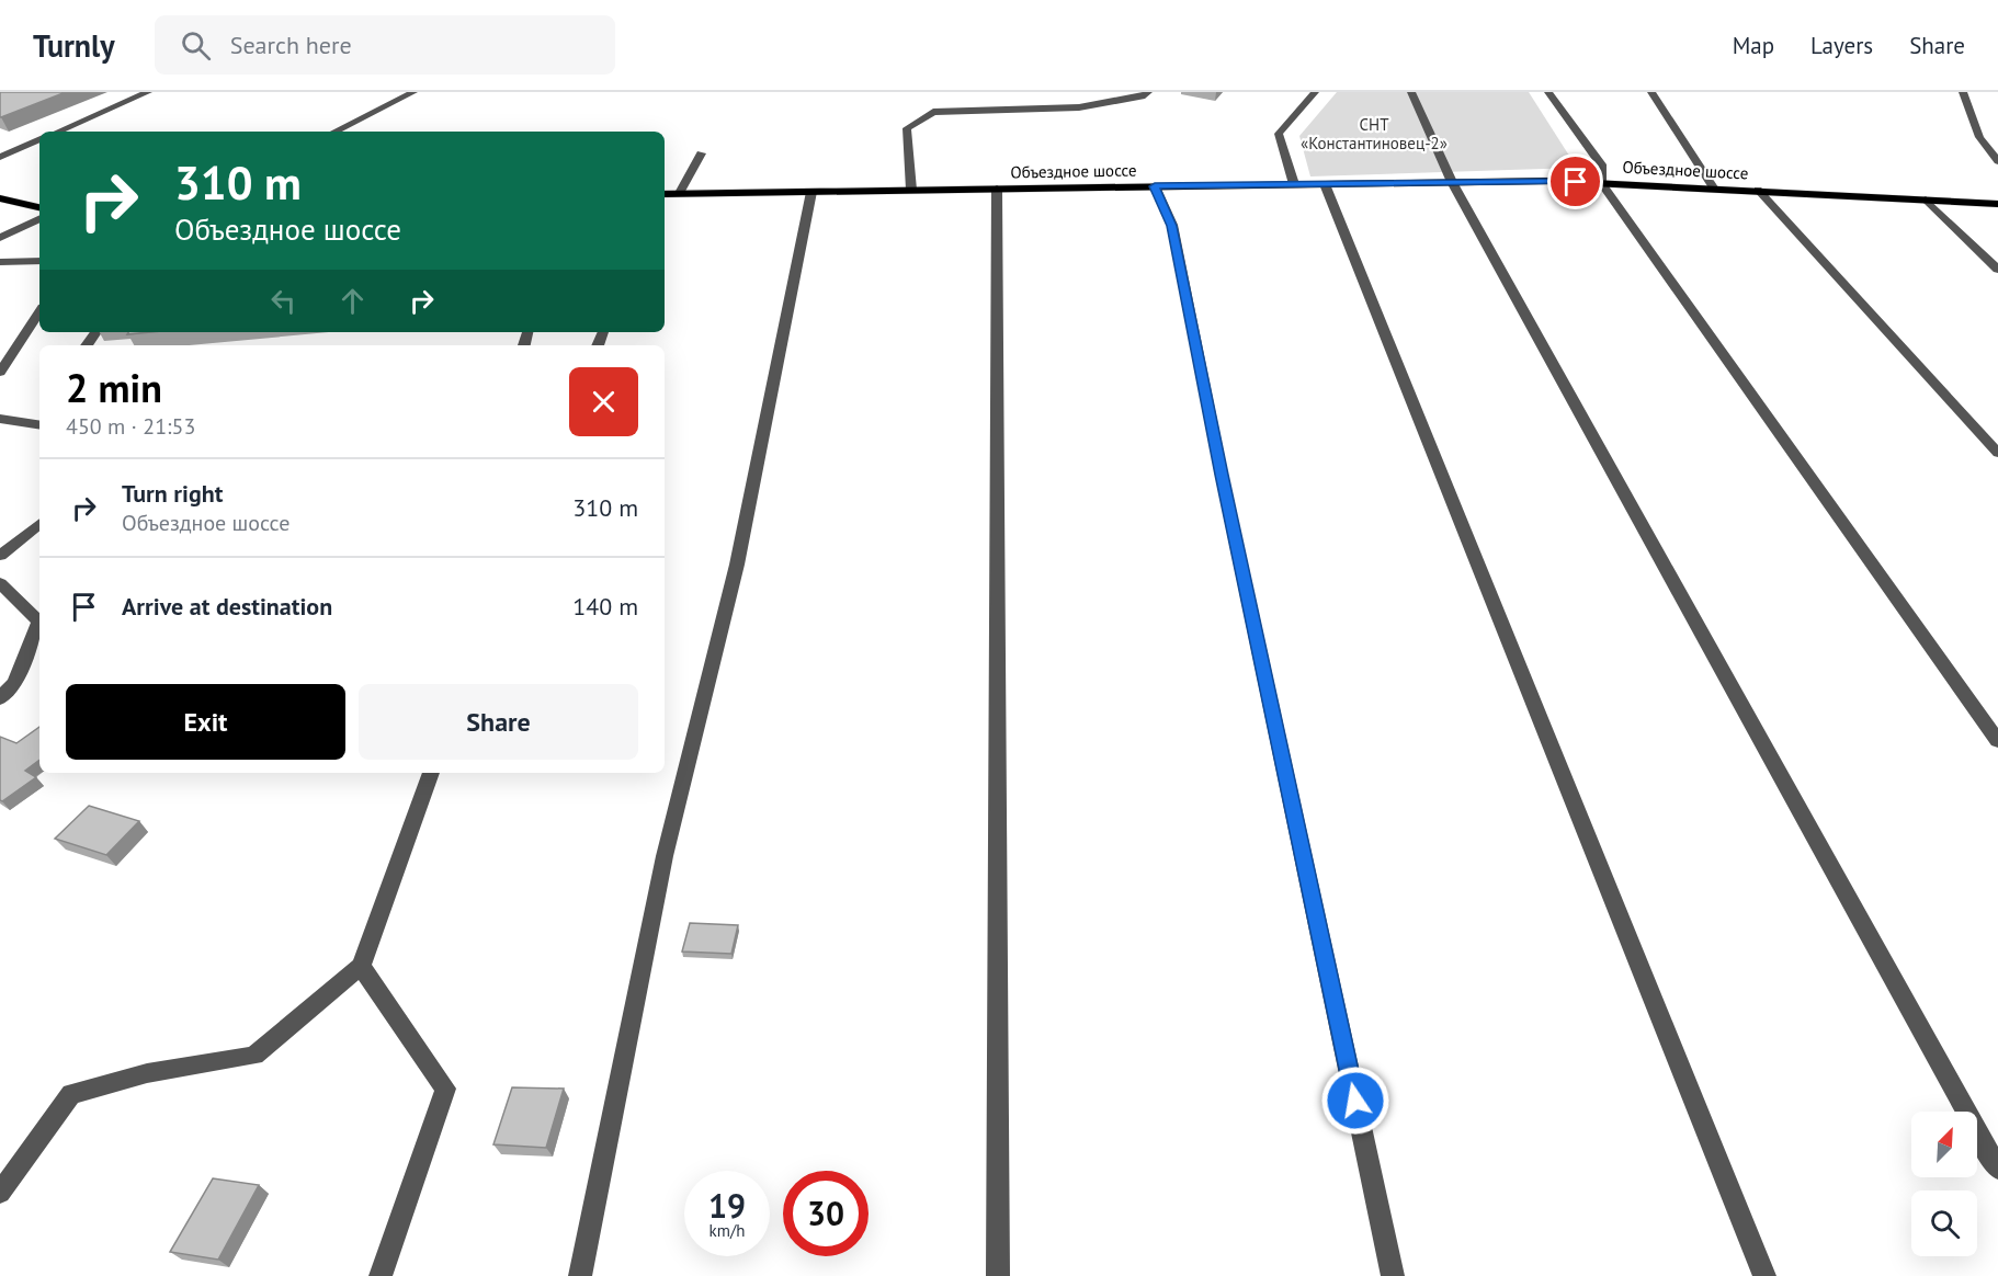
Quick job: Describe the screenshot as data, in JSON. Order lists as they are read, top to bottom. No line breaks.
{"streets":{"main road":["Объездное шоссе"]},"parks":["СНТ «Константиновец-2»"],"north":"top right","page":{"header":"Turnly","search":"Search here","nav":["Map","Layers","Share"],"turn":["310 m","Объездное шоссе"],"heading":["2 min","450 m · 21:53"],"list":[{"name":"Turn right","note":"Объездное шоссе","value":"310 m"},{"name":"Arrive at destination","value":"140 m"}],"buttons":["Exit","Share"],"speed":"19 km/h","limit":"30"}}
